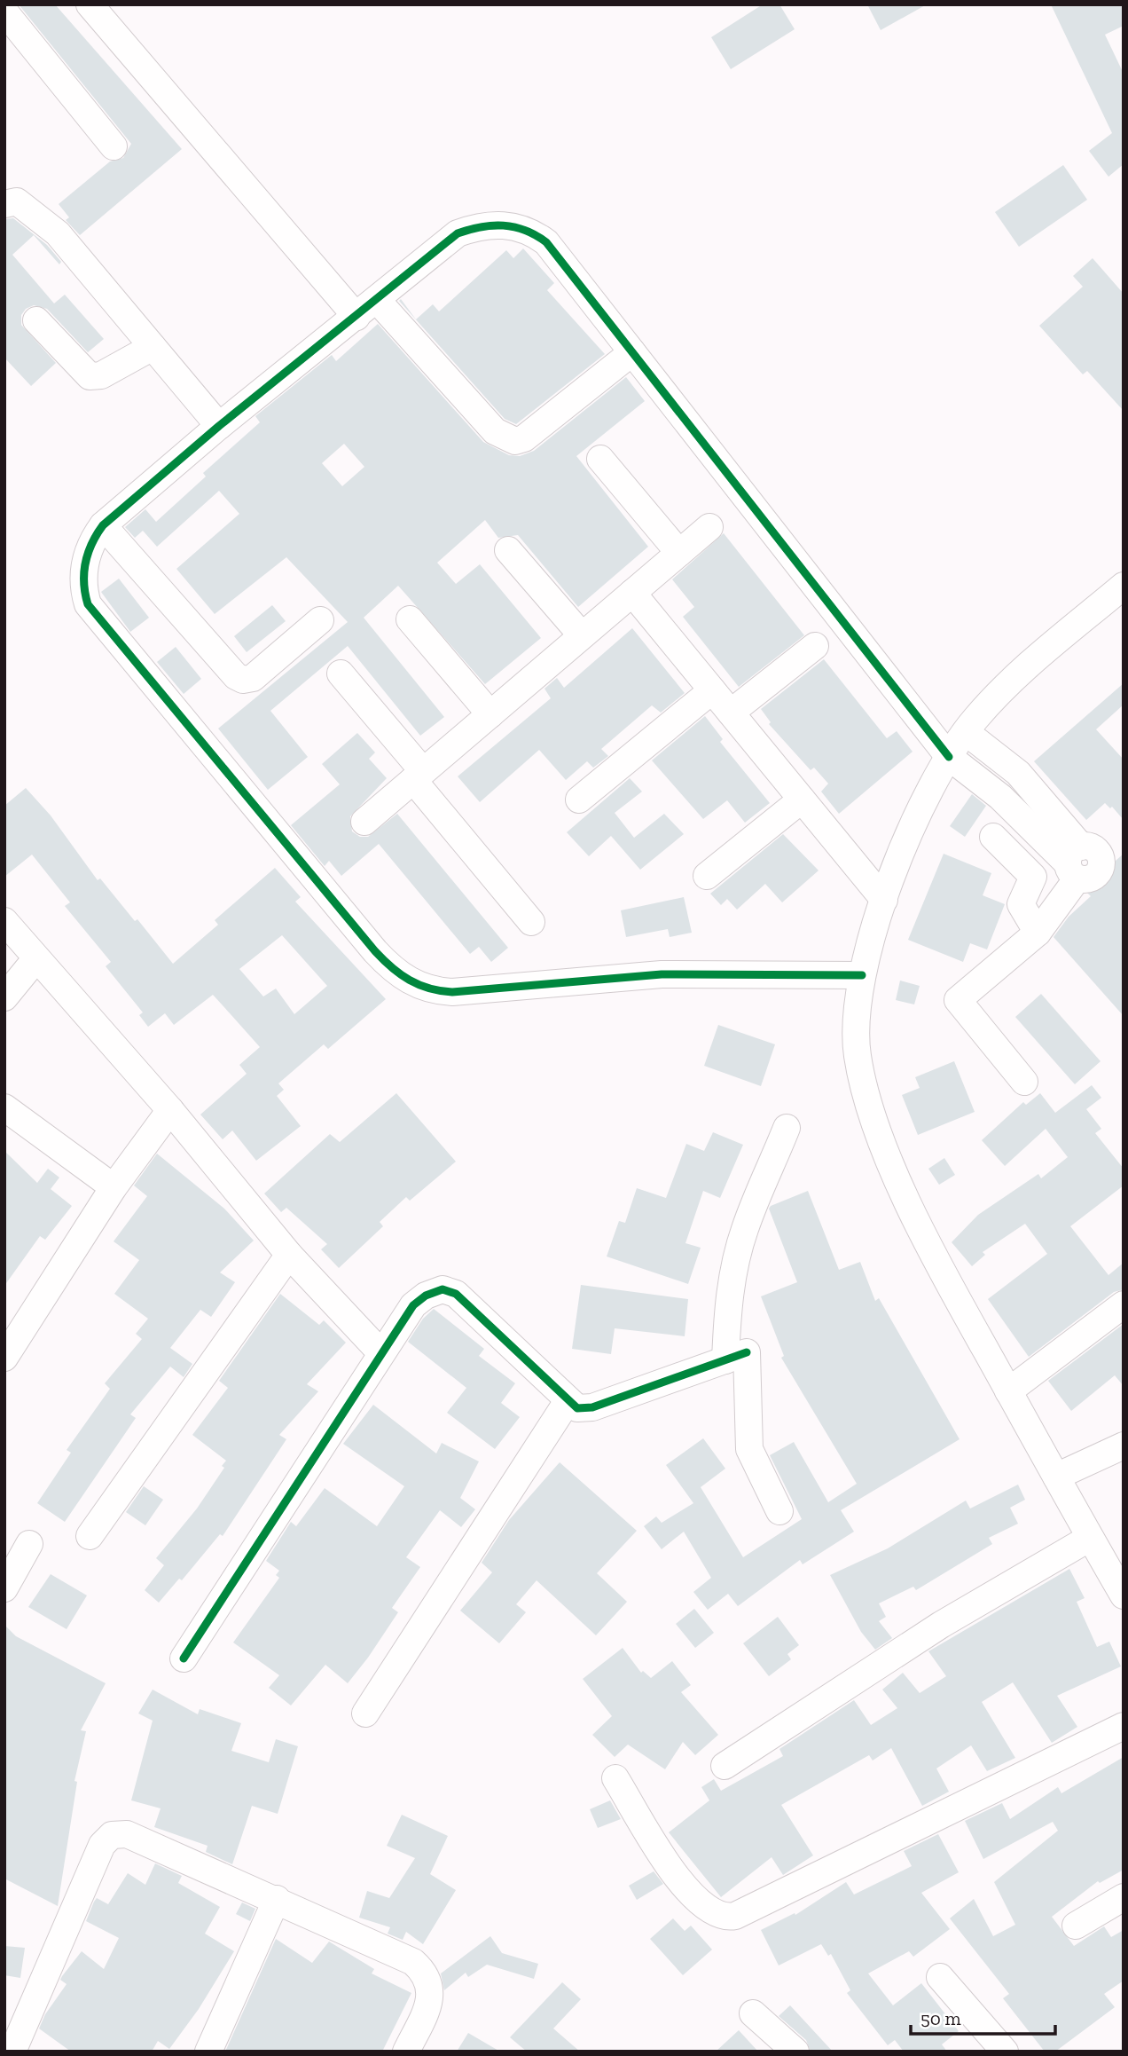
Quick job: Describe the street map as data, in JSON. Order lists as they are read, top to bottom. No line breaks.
{"scale_bar":"50 m"}
